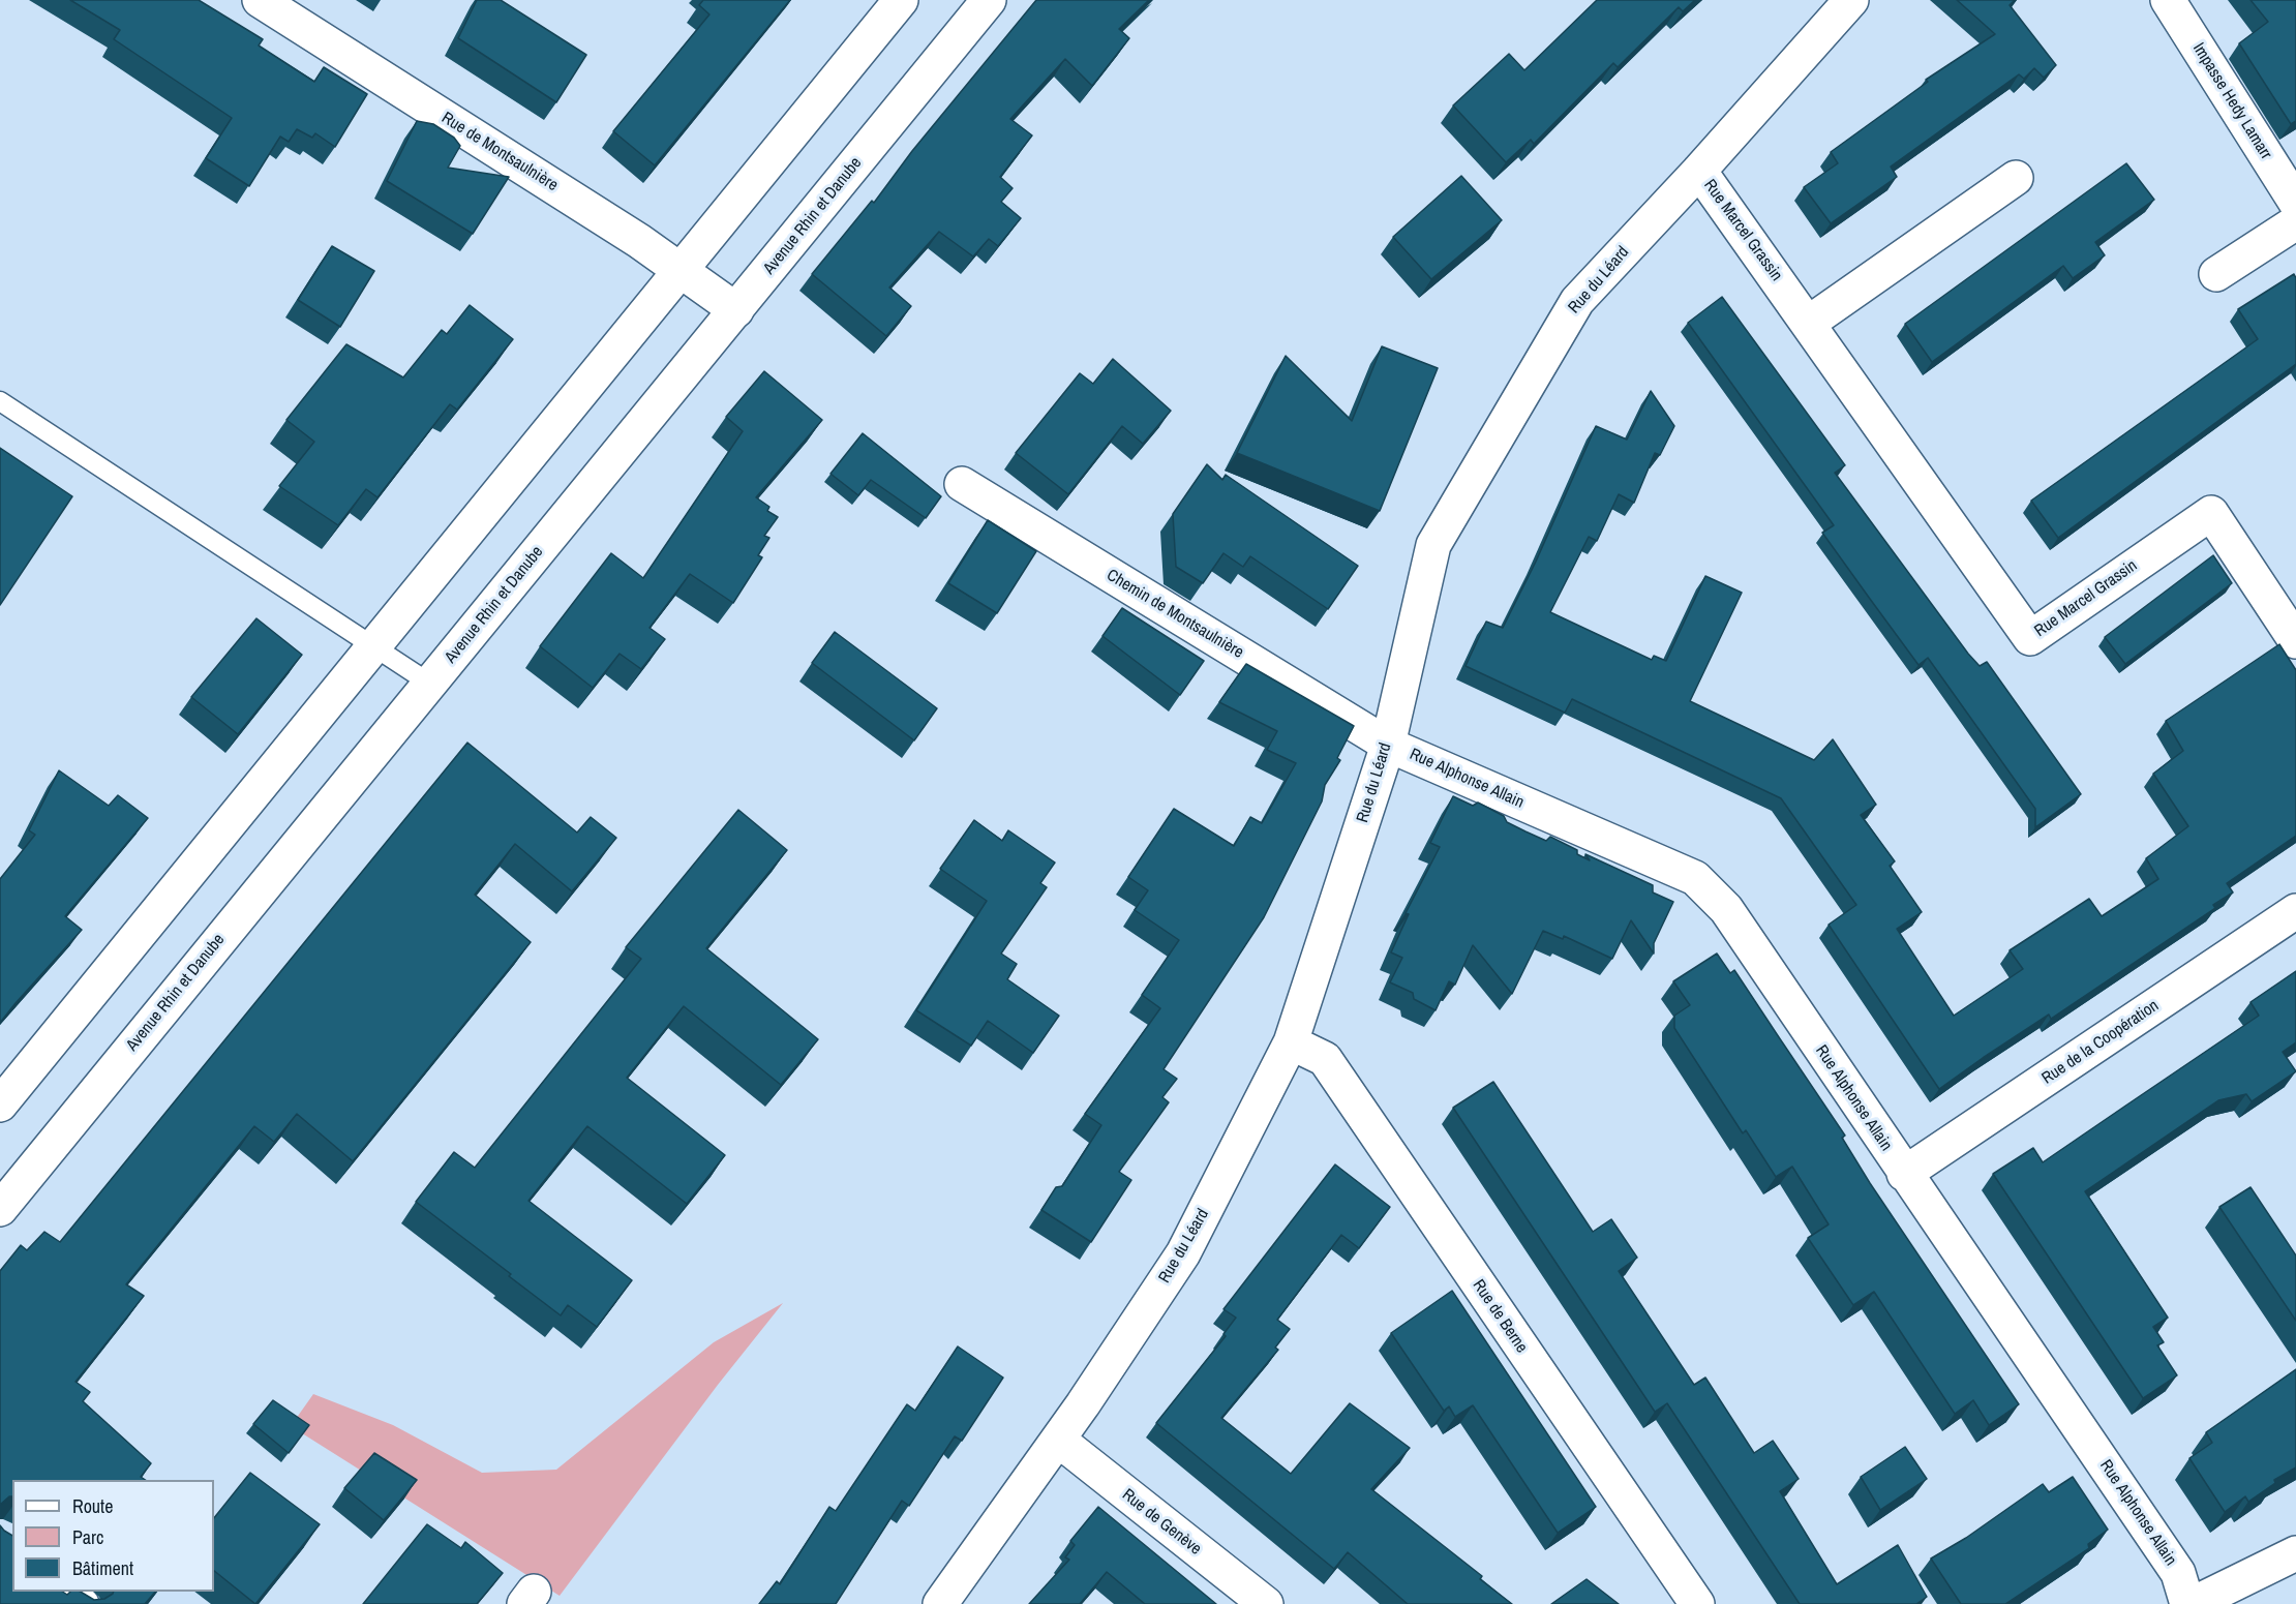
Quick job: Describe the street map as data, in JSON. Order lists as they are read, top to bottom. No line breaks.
{"streets":{"street":["Impasse Hedy Lamarr","Rue de Montsaulnière","Avenue Rhin et Danube","Rue Marcel Grassin","Rue du Léard","Chemin de Montsaulnière","Rue Alphonse Allain","Rue de la Coopération","Rue de Berne","Rue de Genève"]},"crossings":[["Rue de Montsaulnière","Avenue Rhin et Danube"],["Rue Marcel Grassin","Rue du Léard"],["Rue du Léard","Chemin de Montsaulnière"],["Rue du Léard","Rue Alphonse Allain"],["Rue du Léard","Rue de Berne"],["Rue du Léard","Rue de Genève"],["Chemin de Montsaulnière","Rue Alphonse Allain"],["Rue Alphonse Allain","Rue de la Coopération"]],"legend":["Route","Parc","Bâtiment"]}
